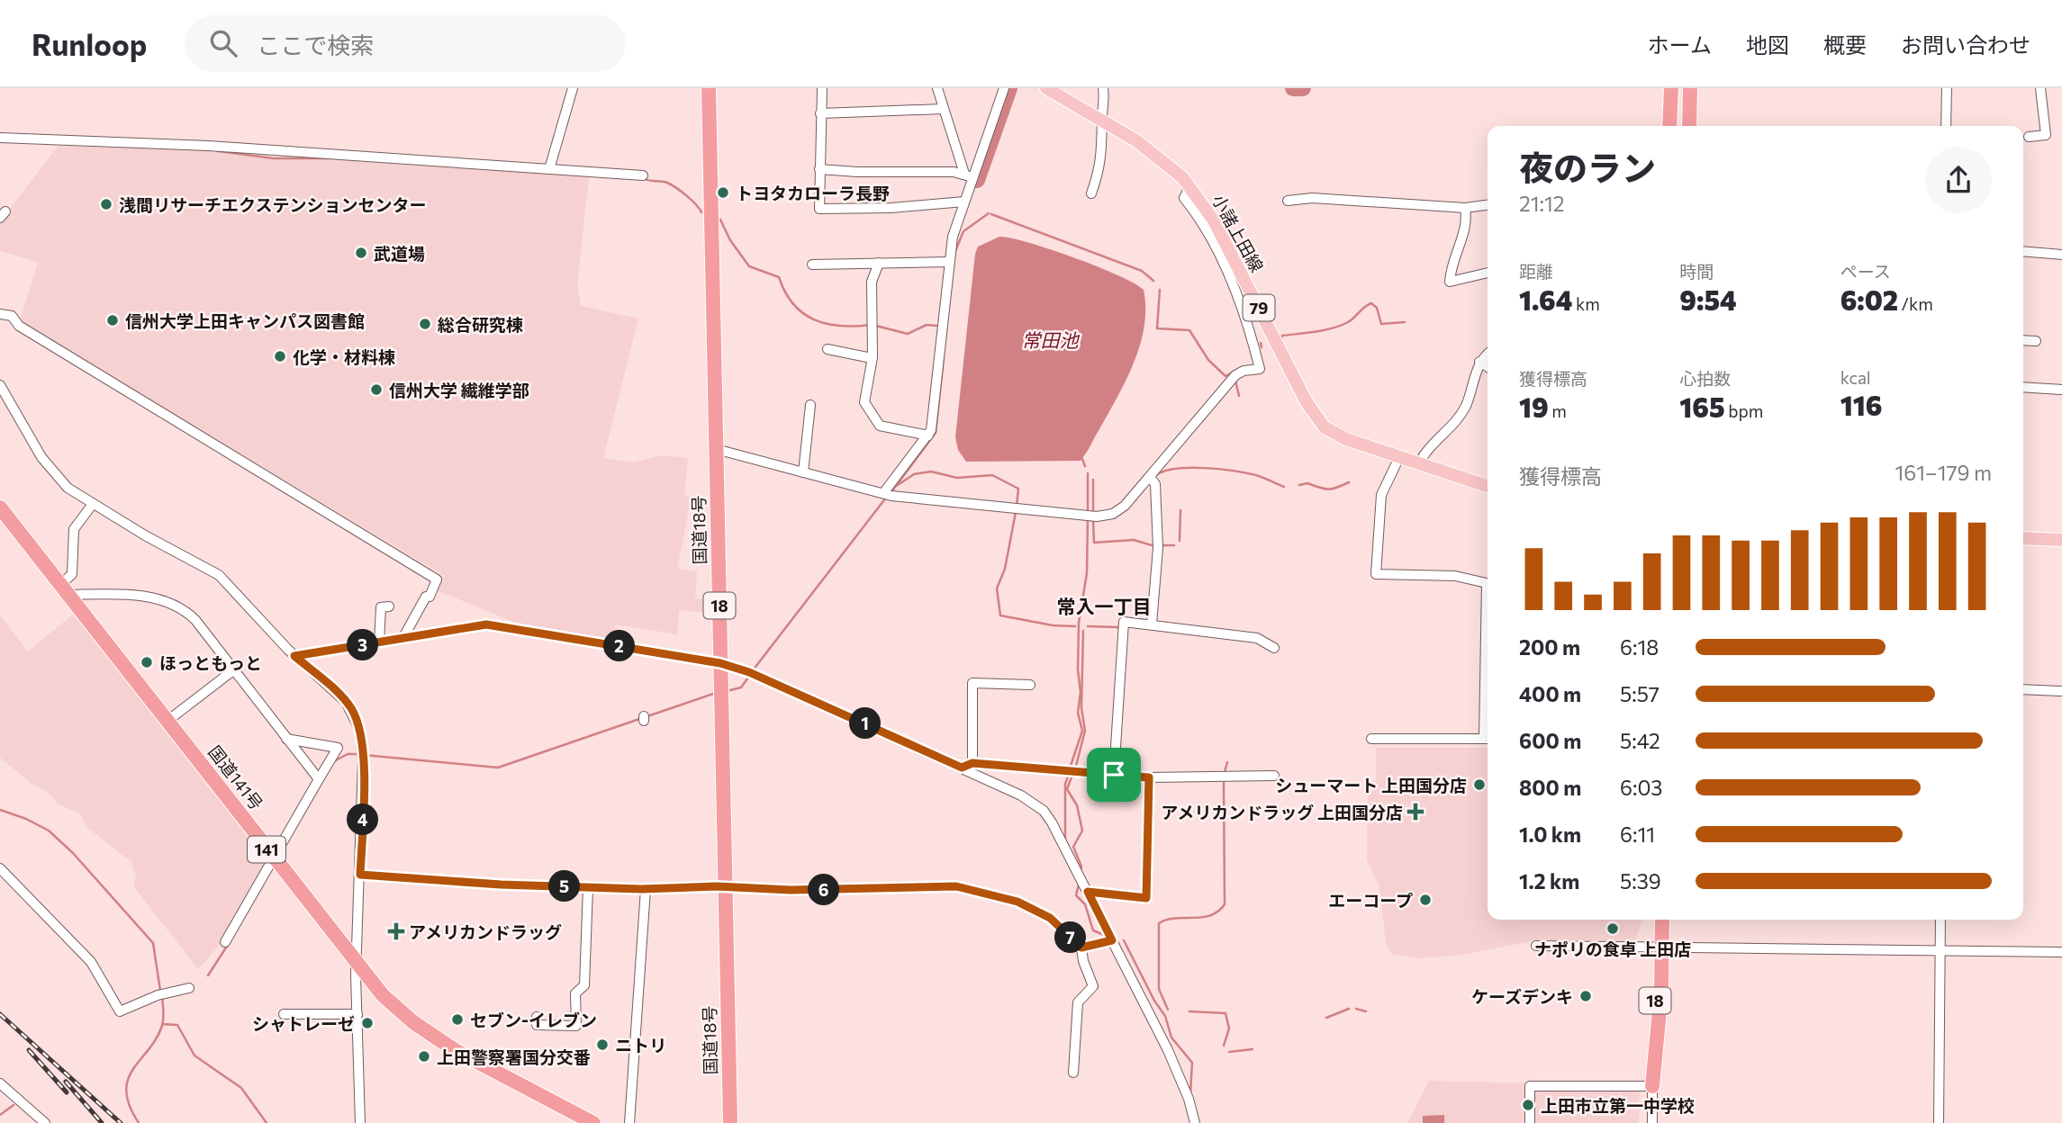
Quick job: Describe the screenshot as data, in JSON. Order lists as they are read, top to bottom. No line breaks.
{"streets":{"highway":["国道18号","18","国道141号","141"],"main road":["小諸上田線","79"]},"districts":["常入一丁目"],"water":["常田池"],"places":{"other":["トヨタカローラ長野","浅間リサーチエクステンションセンター","武道場","信州大学上田キャンパス図書館","総合研究棟","化学・材料棟","信州大学 繊維学部","ほっともっと","シューマート 上田国分店","エーコープ","ナポリの食卓 上田店","ケーズデンキ","セブン-イレブン","シャトレーゼ","ニトリ","上田警察署国分交番","上田市立第一中学校"],"health":["アメリカンドラッグ 上田国分店","アメリカンドラッグ"]},"page":{"header":"Runloop","search":"ここで検索","nav":["ホーム","地図","概要","お問い合わせ"],"heading":["夜のラン","21:12"],"stats":[["距離","1.64 km"],["時間","9:54"],["ペース","6:02 /km"],["獲得標高","19 m"],["心拍数","165 bpm"],["kcal","116"]],"chart":["獲得標高","161–179 m"],"list":[{"name":"200 m","note":"6:18"},{"name":"400 m","note":"5:57"},{"name":"600 m","note":"5:42"},{"name":"800 m","note":"6:03"},{"name":"1.0 km","note":"6:11"},{"name":"1.2 km","note":"5:39"}],"pins":["3","2","1","4","5","6","7"]}}
